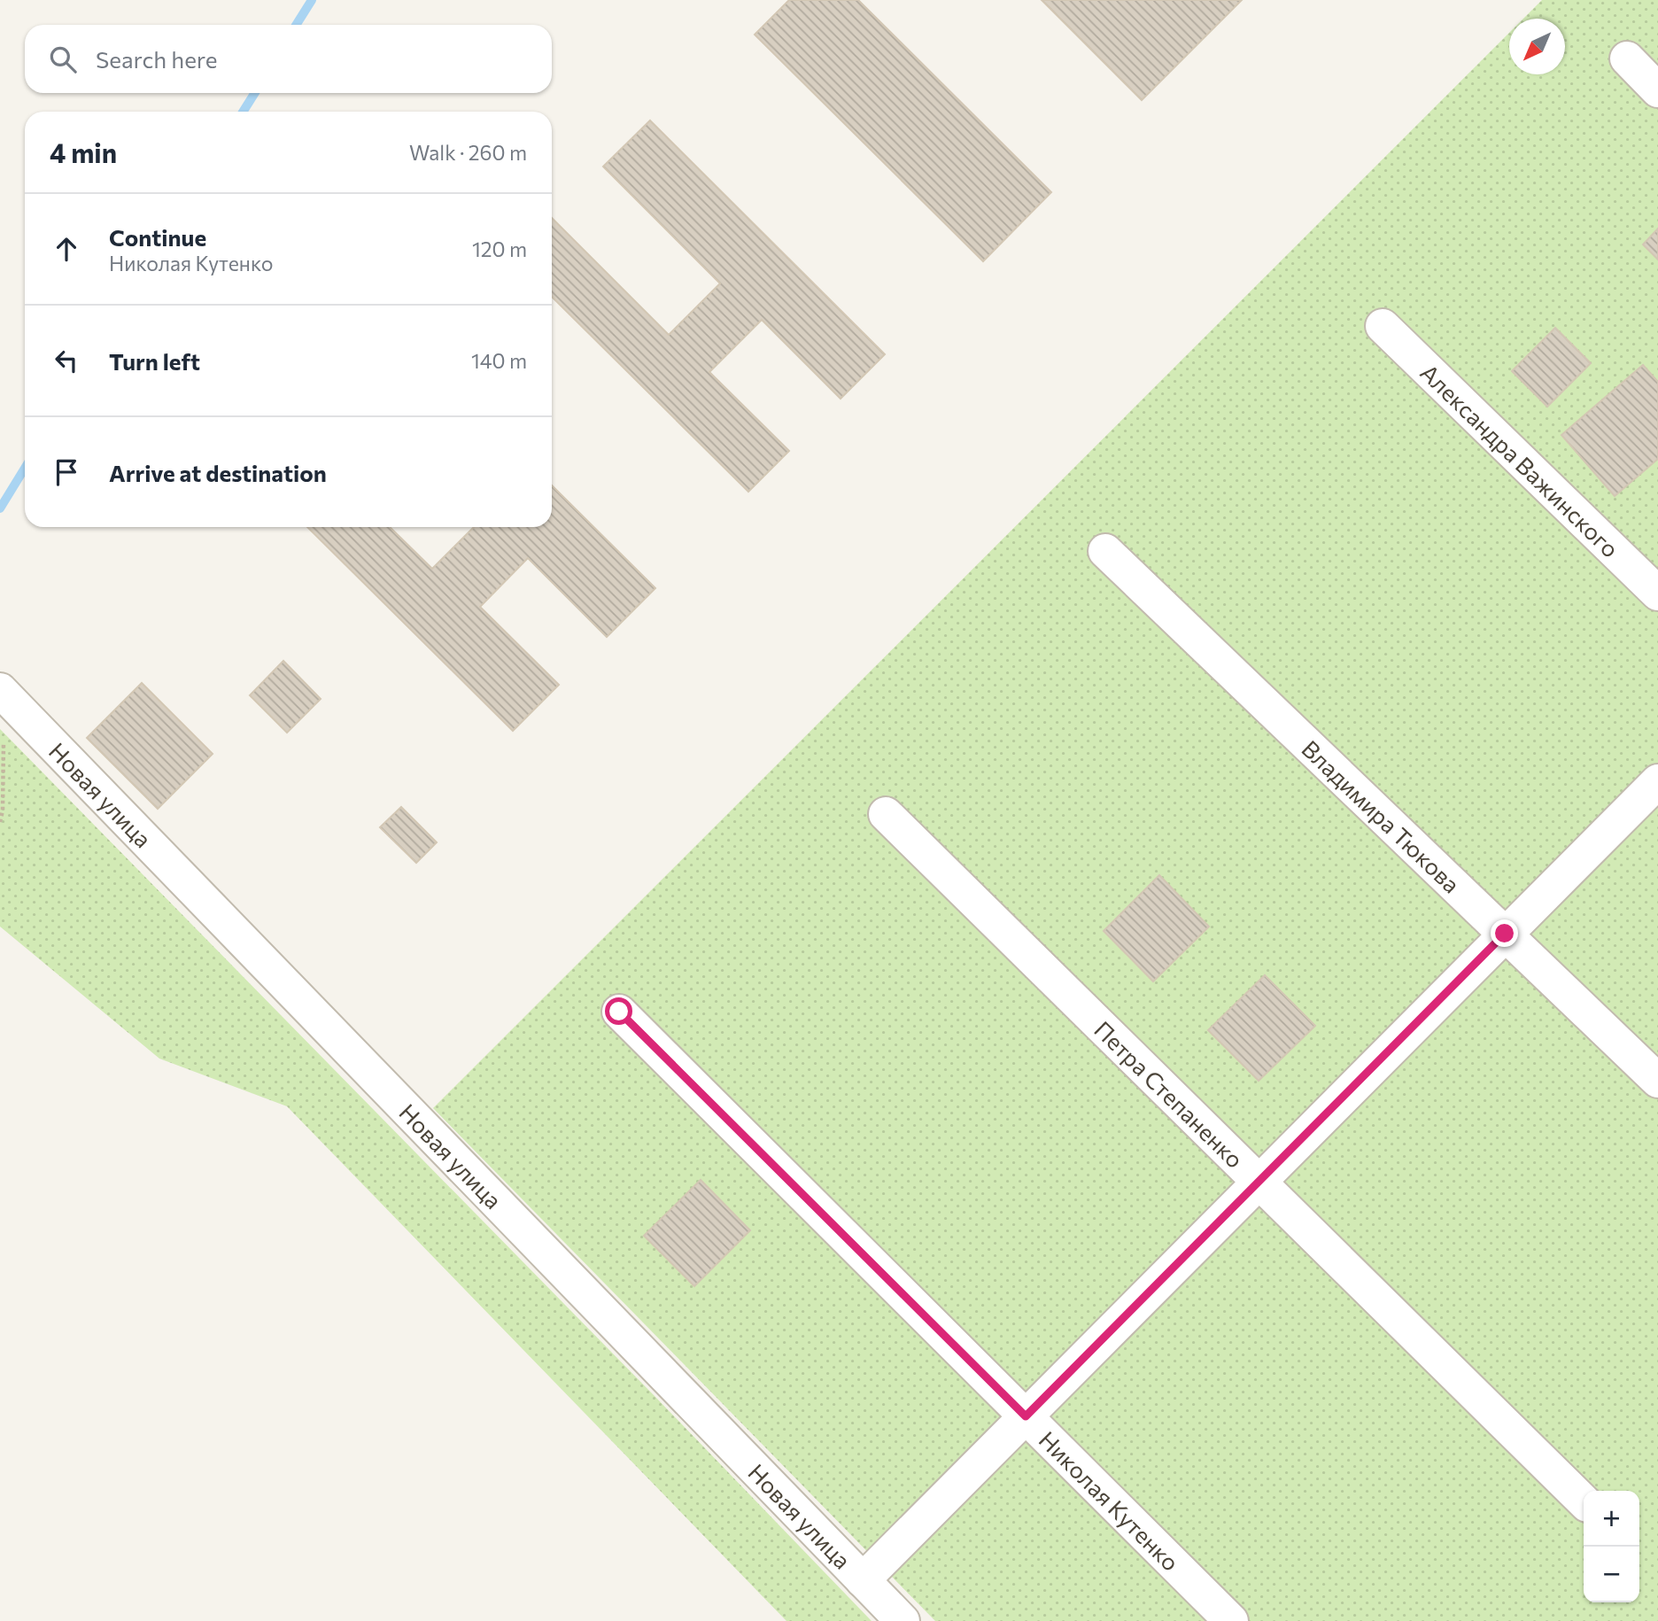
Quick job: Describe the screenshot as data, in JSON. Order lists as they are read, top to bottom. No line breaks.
{"streets":{"street":["Александра Важинского","Новая улица","Владимира Тюкова","Петра Степаненко","Николая Кутенко"]},"north":"bottom left","page":{"search":"Search here","heading":["4 min","Walk · 260 m"],"list":[["Continue","Николая Кутенко","120 m"],["Turn left","140 m"],"Arrive at destination"],"map_buttons":["+","−"]}}
